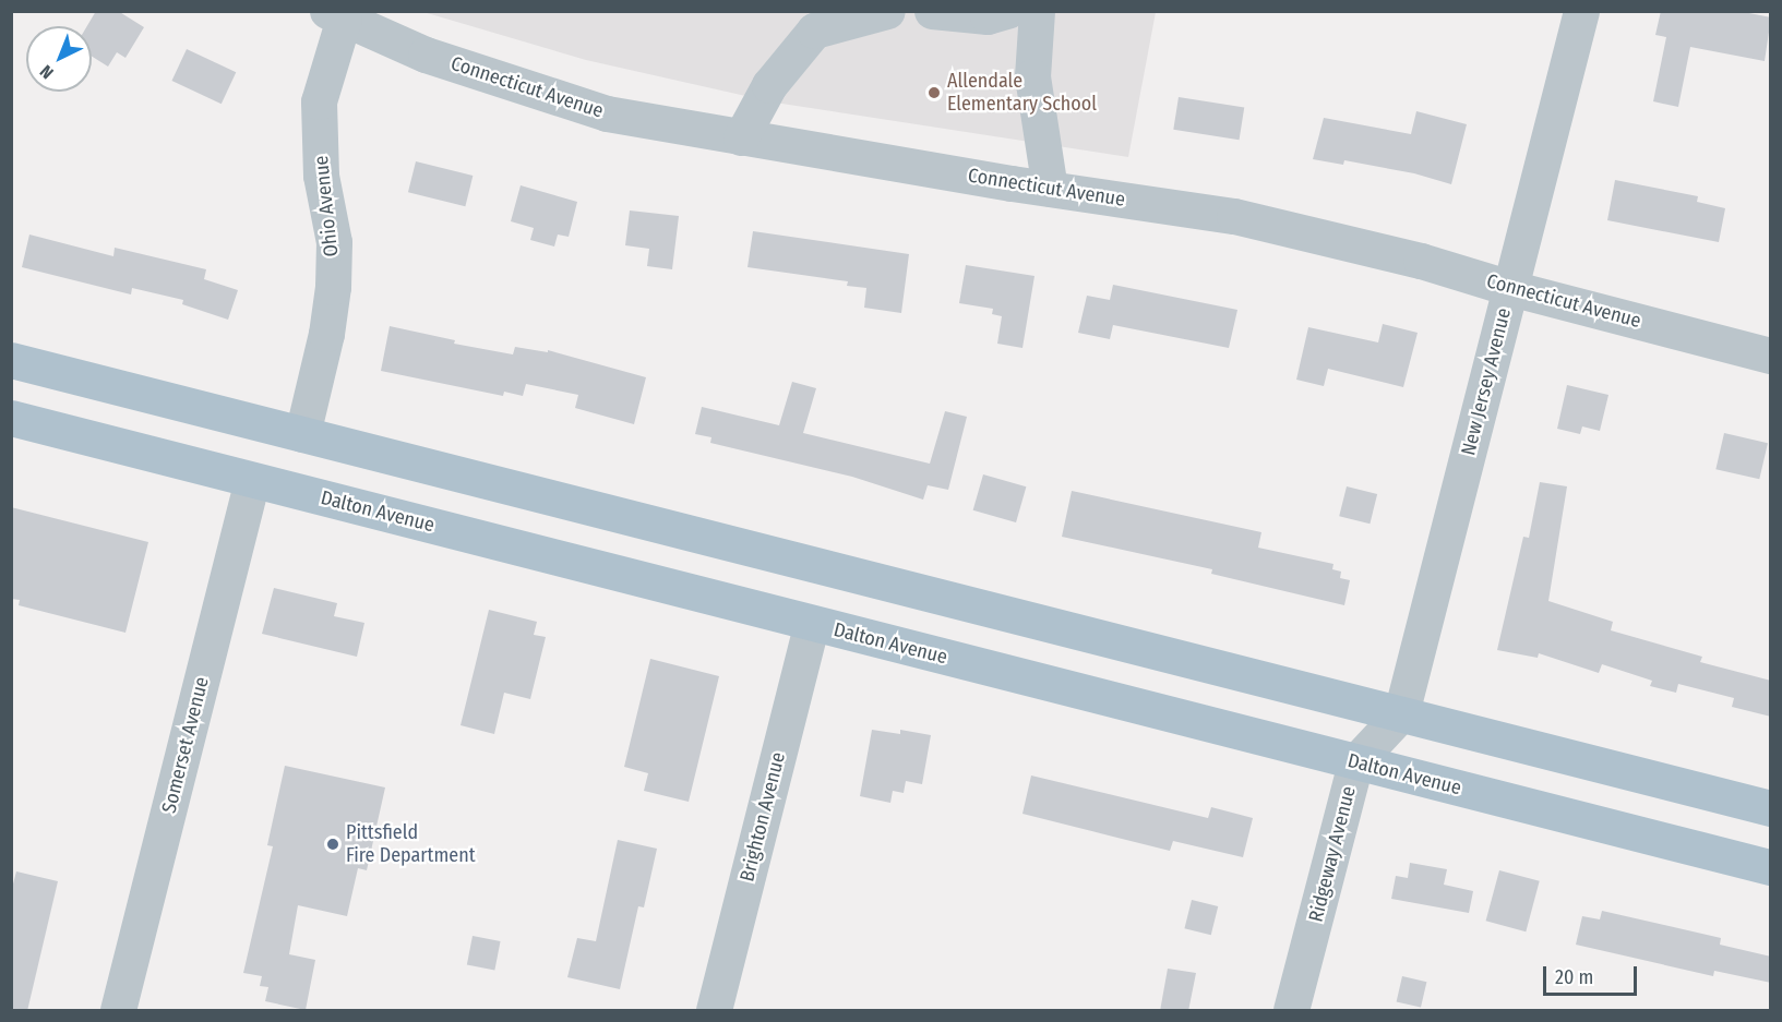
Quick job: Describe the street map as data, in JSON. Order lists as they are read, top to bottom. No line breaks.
{"streets":{"main road":["Dalton Avenue"],"street":["Connecticut Avenue","Ohio Avenue","New Jersey Avenue","Somerset Avenue","Brighton Avenue","Ridgeway Avenue"]},"crossings":[["Connecticut Avenue","Ohio Avenue"],["Connecticut Avenue","New Jersey Avenue"],["New Jersey Avenue","Ridgeway Avenue"],["Dalton Avenue","Somerset Avenue"],["Dalton Avenue","Brighton Avenue"],["Dalton Avenue","Ridgeway Avenue"]],"places":["Allendale Elementary School","Pittsfield Fire Department"],"scale_bar":"20 m","north":"bottom left"}
